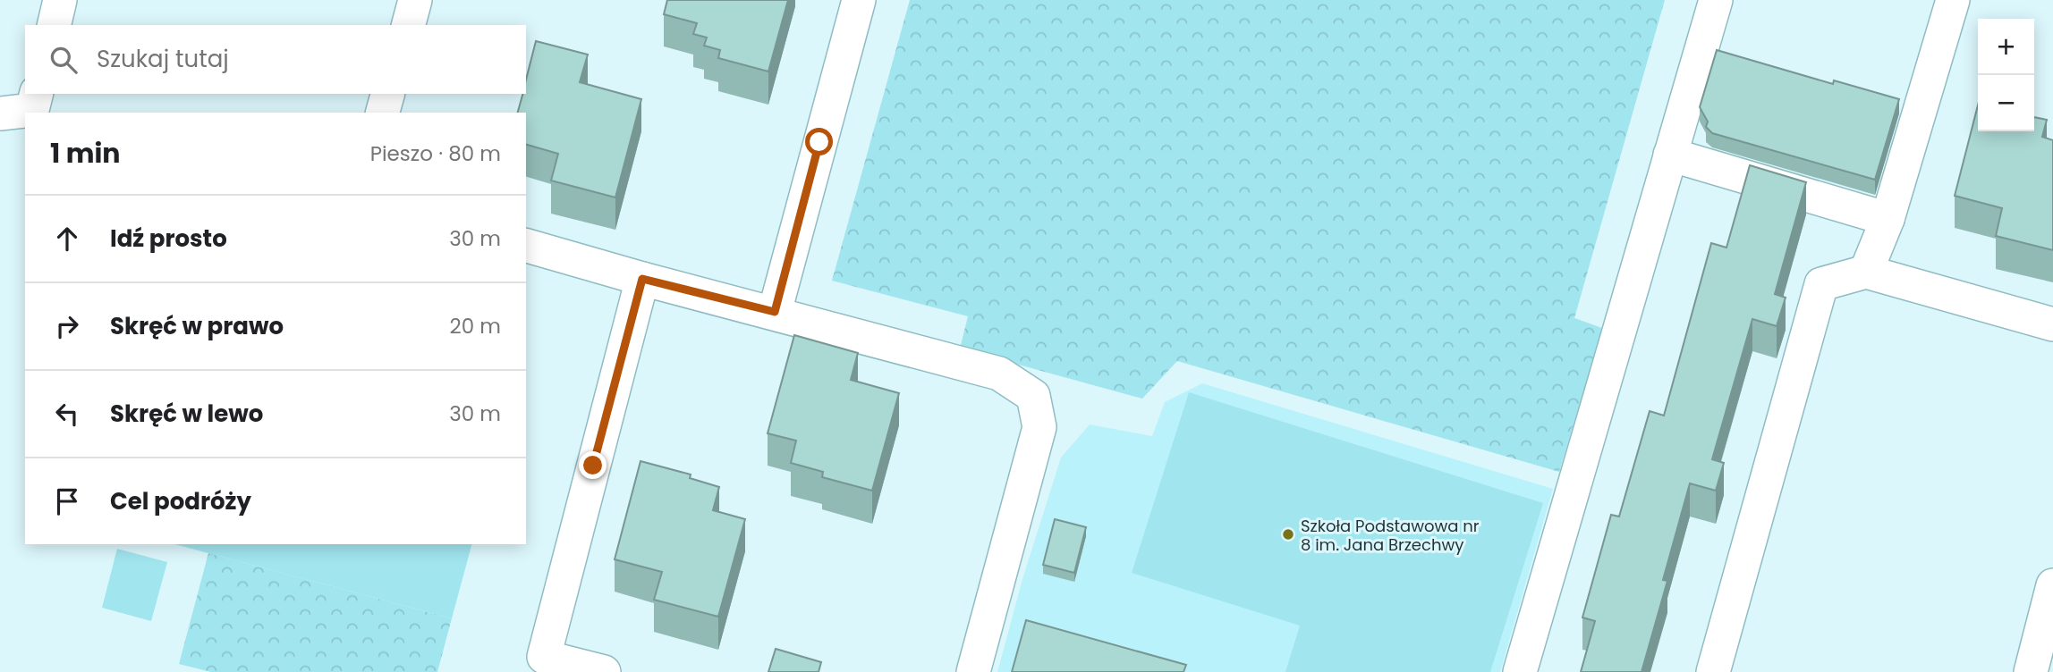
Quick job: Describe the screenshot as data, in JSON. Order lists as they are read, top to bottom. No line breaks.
{"places":["Szkoła Podstawowa nr 8 im. Jana Brzechwy"],"page":{"map_buttons":["+","−"],"search":"Szukaj tutaj","heading":["1 min","Pieszo · 80 m"],"list":[["Idź prosto","30 m"],["Skręć w prawo","20 m"],["Skręć w lewo","30 m"],"Cel podróży"]}}
